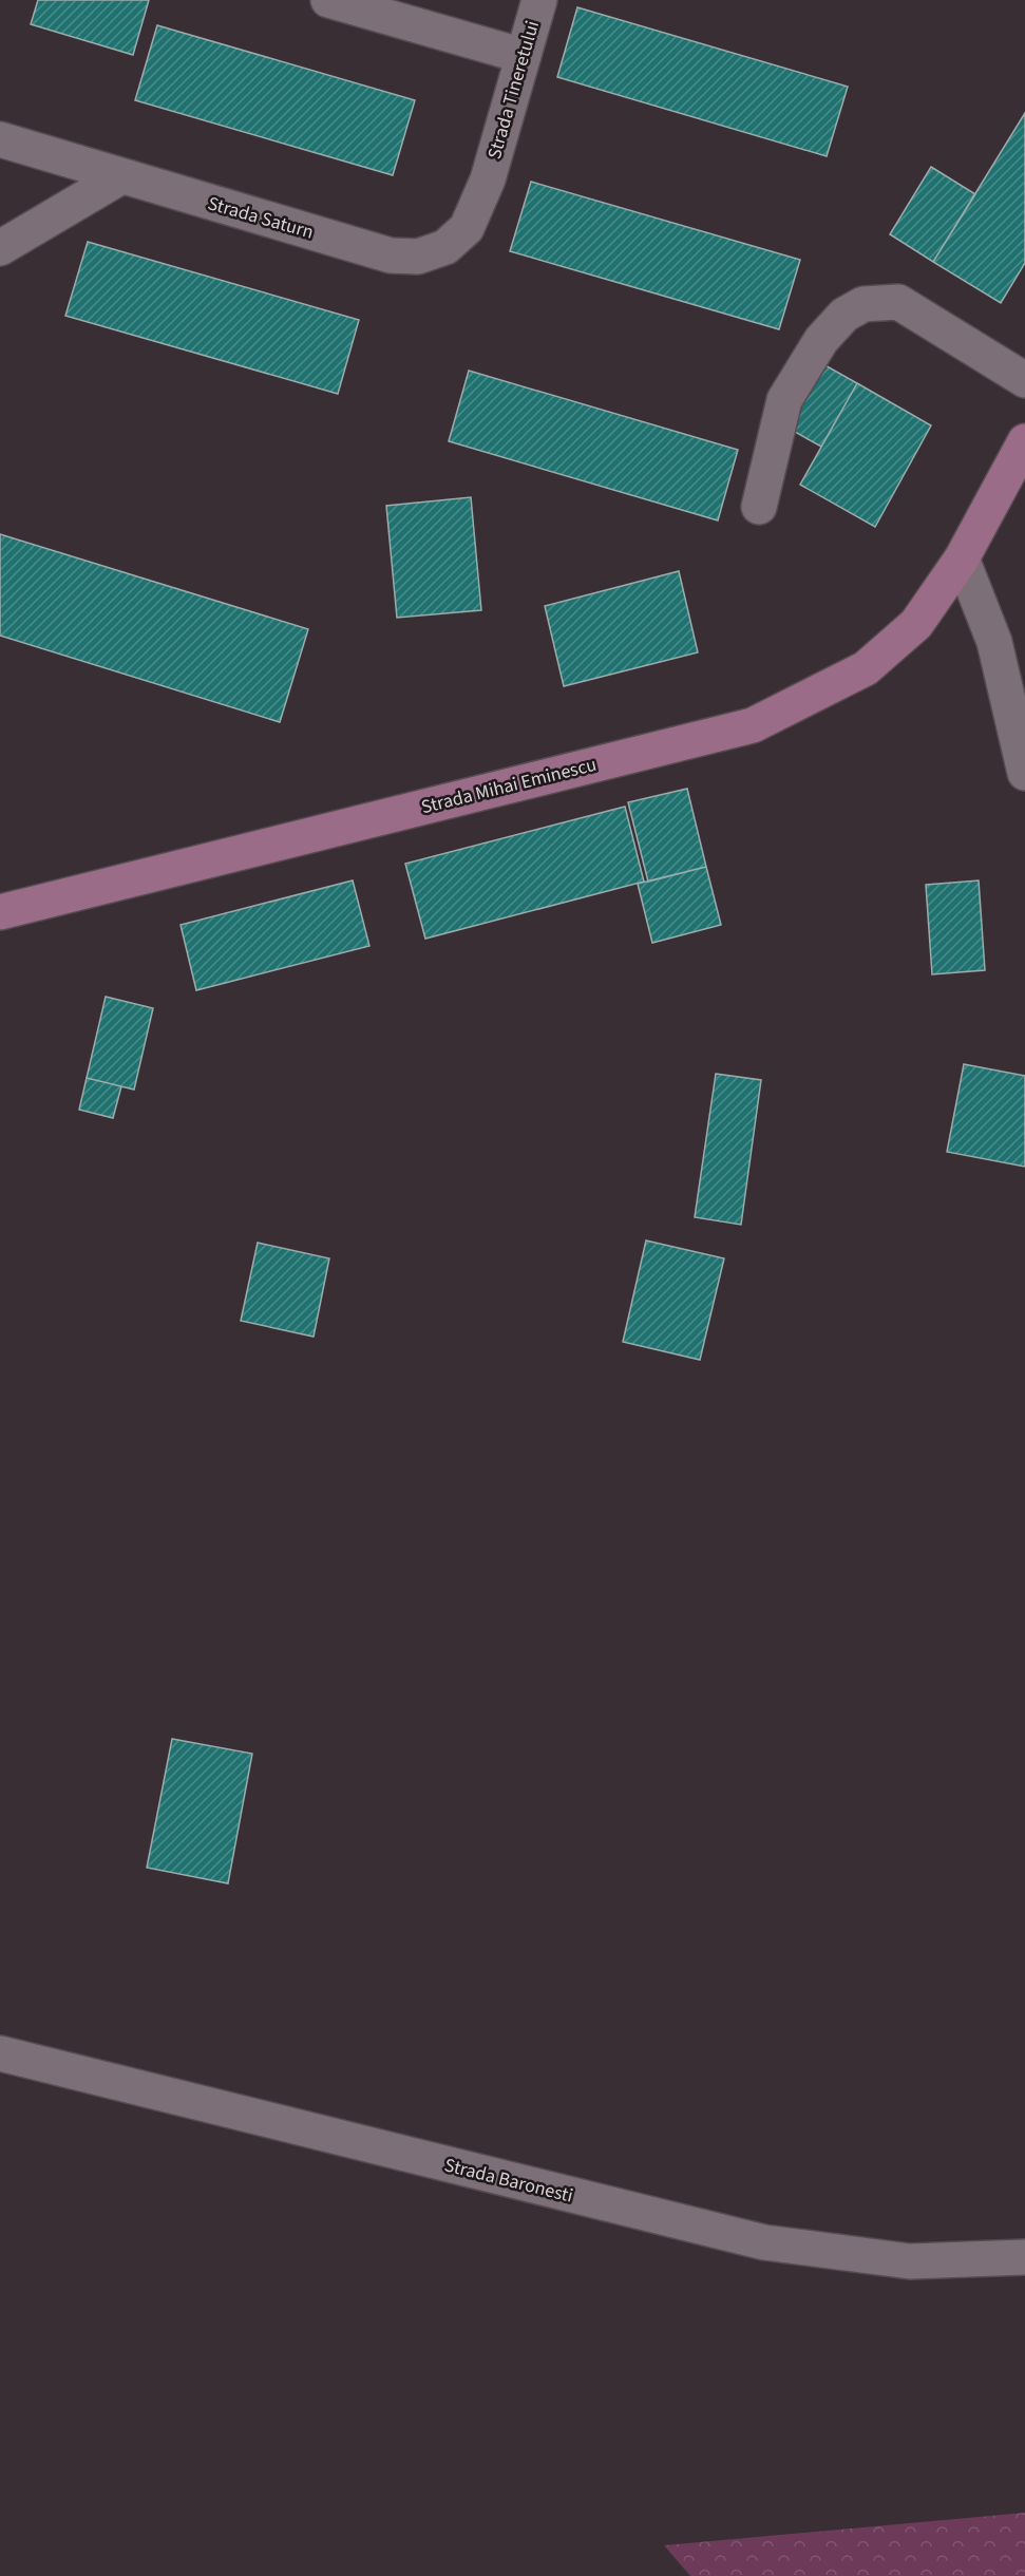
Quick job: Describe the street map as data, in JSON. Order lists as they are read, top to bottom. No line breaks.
{"streets":{"main road":["Strada Mihai Eminescu"],"street":["Strada Tineretului","Strada Saturn","Strada Baronesti"]},"crossings":[["Strada Tineretului","Strada Saturn"]]}
